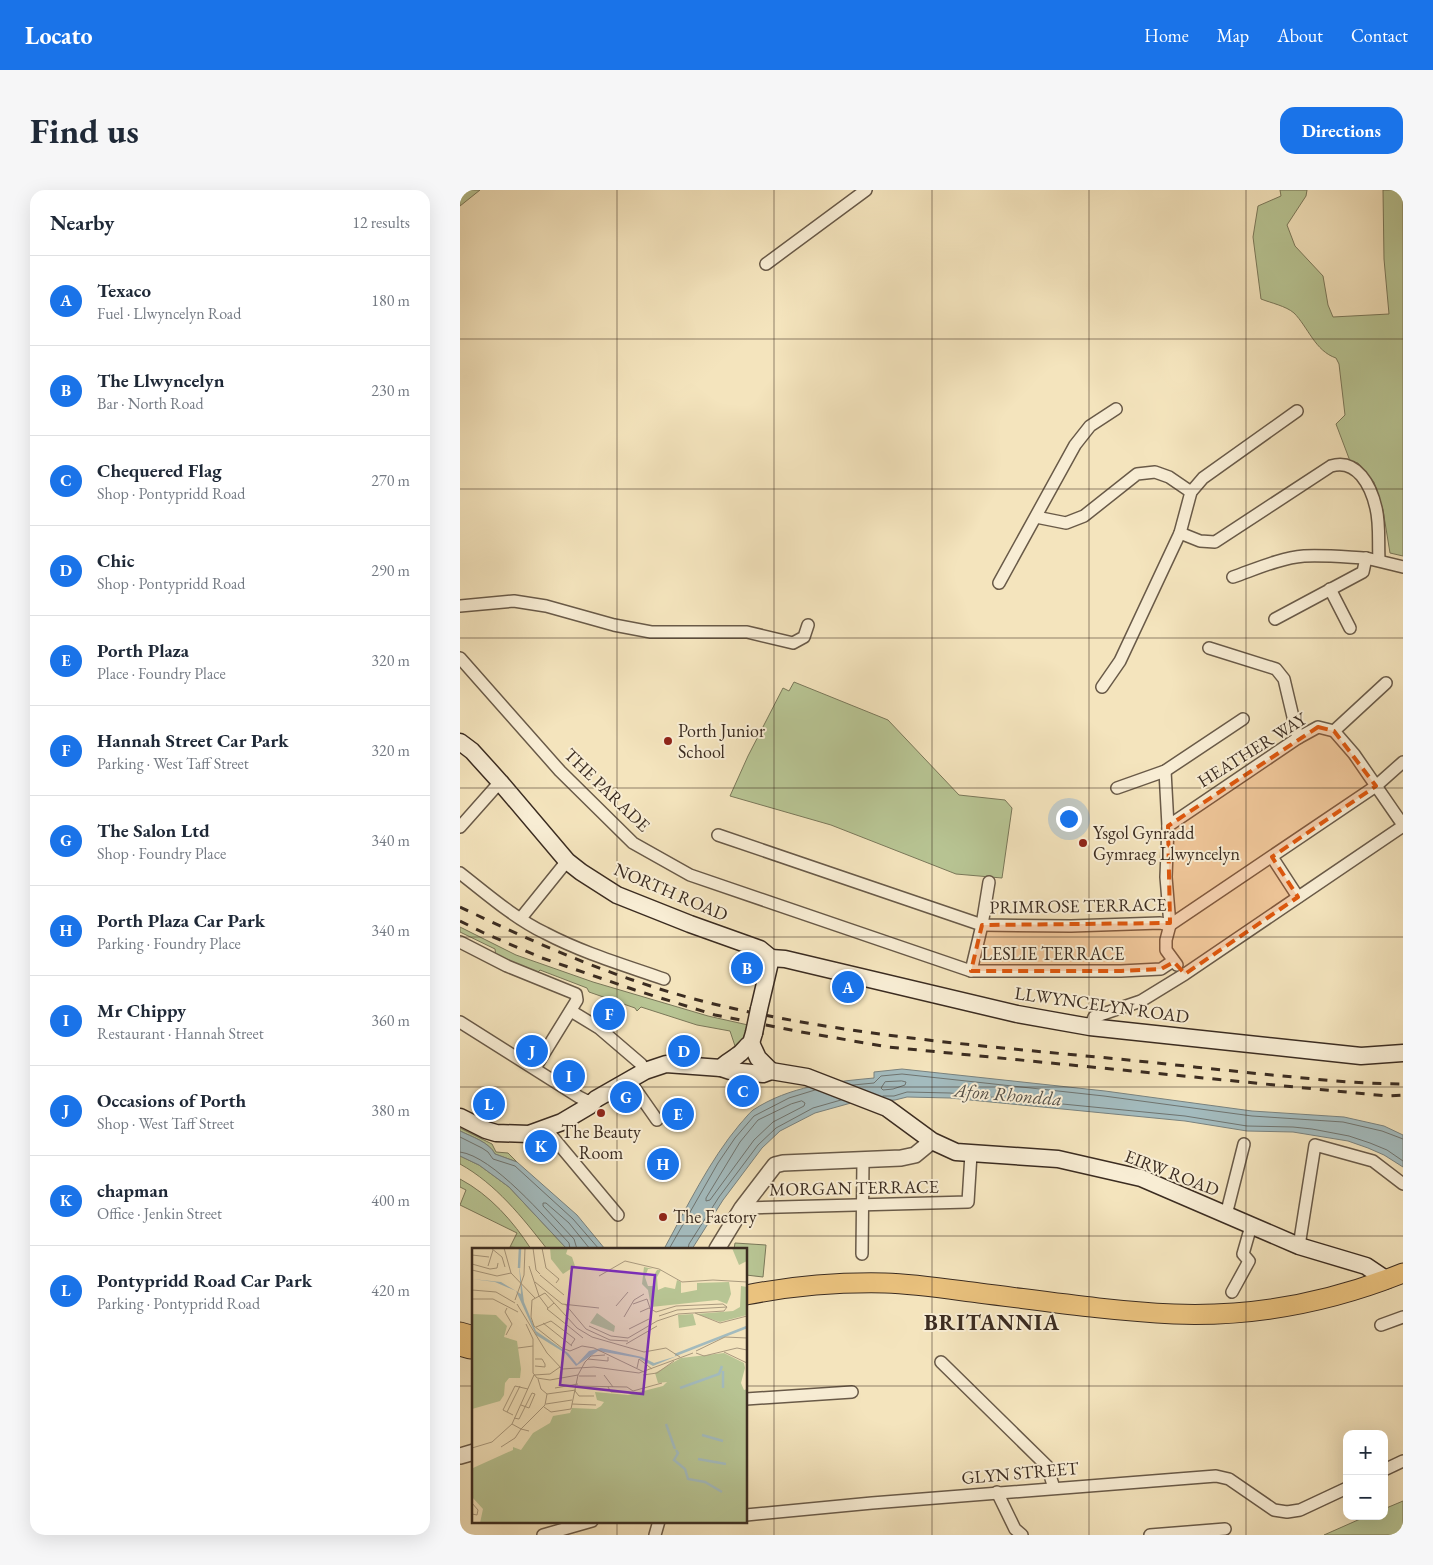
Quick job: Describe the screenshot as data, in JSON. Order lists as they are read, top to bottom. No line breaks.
{"streets":{"main road":["NORTH ROAD","LLWYNCELYN ROAD","EIRW ROAD"],"street":["HEATHER WAY","THE PARADE","PRIMROSE TERRACE","LESLIE TERRACE","MORGAN TERRACE","GLYN STREET"]},"crossings":[["HEATHER WAY","PRIMROSE TERRACE"],["THE PARADE","LESLIE TERRACE"],["NORTH ROAD","LLWYNCELYN ROAD"],["EIRW ROAD","MORGAN TERRACE"]],"districts":["BRITANNIA"],"water":["Afon Rhondda"],"places":["Porth Junior School","Ysgol Gynradd Gymraeg Llwyncelyn","The Beauty Room","The Factory"],"page":{"header":"Locato","nav":["Home","Map","About","Contact"],"buttons":"Directions","title":"Find us","heading":["Nearby","12 results"],"list":[{"mark":"A","name":"Texaco","note":"Fuel · Llwyncelyn Road","value":"180 m"},{"mark":"B","name":"The Llwyncelyn","note":"Bar · North Road","value":"230 m"},{"mark":"C","name":"Chequered Flag","note":"Shop · Pontypridd Road","value":"270 m"},{"mark":"D","name":"Chic","note":"Shop · Pontypridd Road","value":"290 m"},{"mark":"E","name":"Porth Plaza","note":"Place · Foundry Place","value":"320 m"},{"mark":"F","name":"Hannah Street Car Park","note":"Parking · West Taff Street","value":"320 m"},{"mark":"G","name":"The Salon Ltd","note":"Shop · Foundry Place","value":"340 m"},{"mark":"H","name":"Porth Plaza Car Park","note":"Parking · Foundry Place","value":"340 m"},{"mark":"I","name":"Mr Chippy","note":"Restaurant · Hannah Street","value":"360 m"},{"mark":"J","name":"Occasions of Porth","note":"Shop · West Taff Street","value":"380 m"},{"mark":"K","name":"chapman","note":"Office · Jenkin Street","value":"400 m"},{"mark":"L","name":"Pontypridd Road Car Park","note":"Parking · Pontypridd Road","value":"420 m"}],"pins":["B","A","F","D","J","I","C","G","L","E","K","H"],"map_buttons":["+","−"]}}
